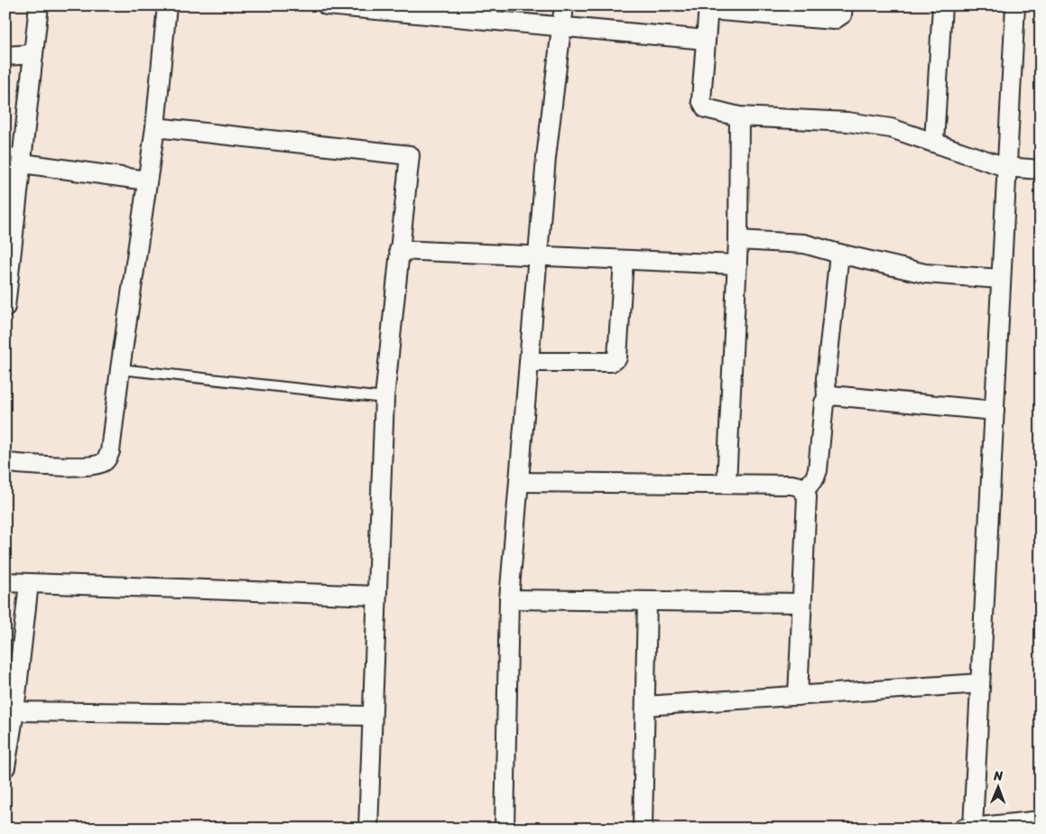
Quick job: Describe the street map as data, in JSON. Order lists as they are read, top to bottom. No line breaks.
{"north":"top"}
